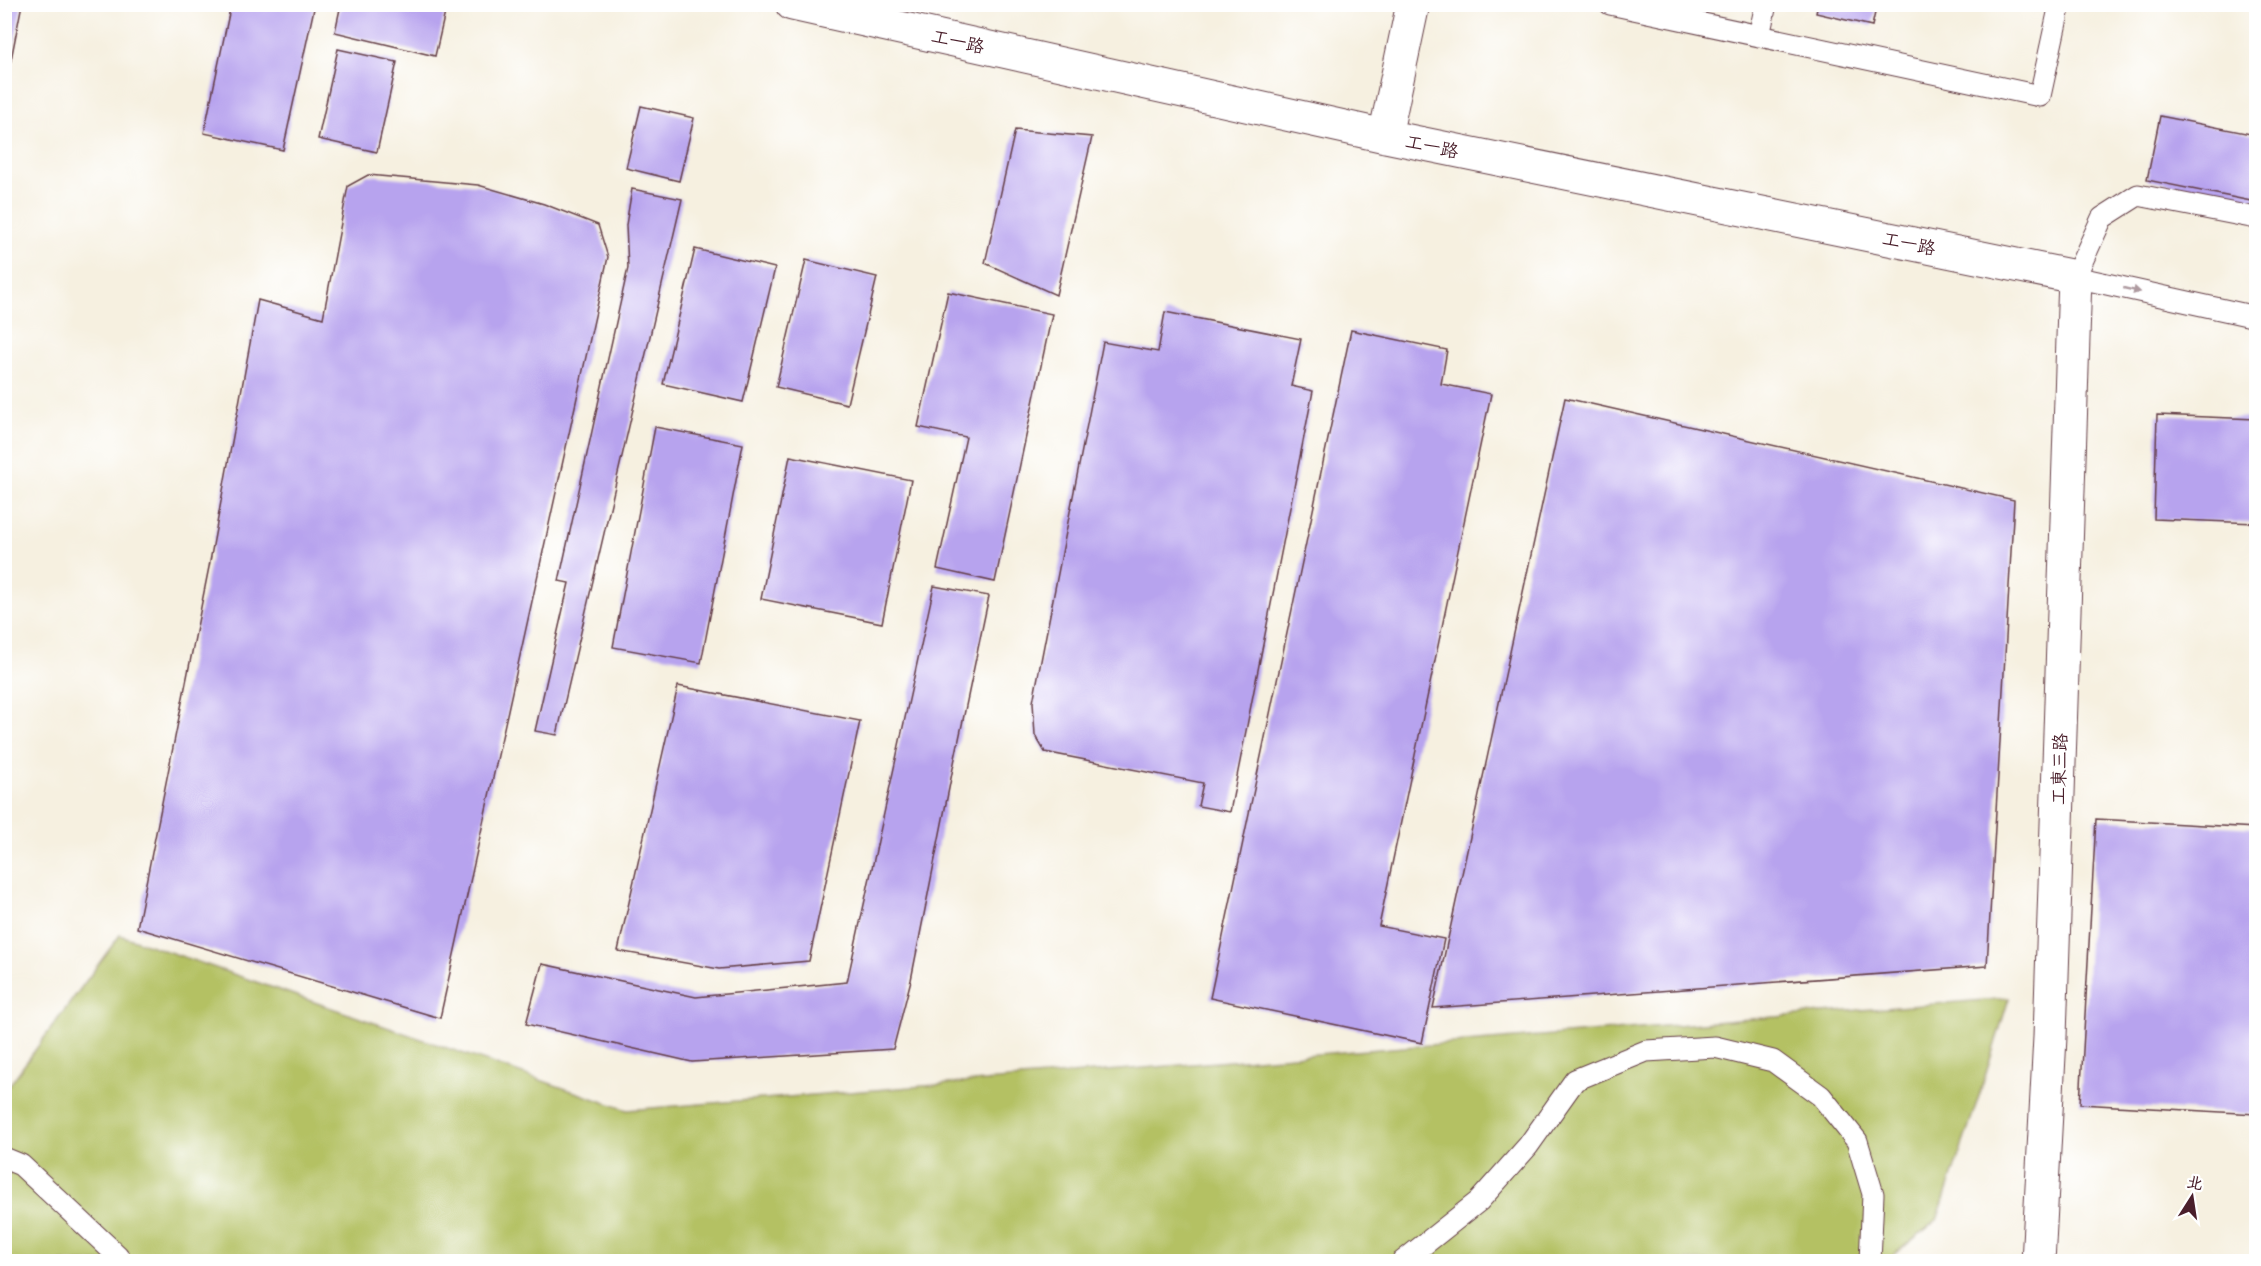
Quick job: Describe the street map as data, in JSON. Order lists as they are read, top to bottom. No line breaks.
{"streets":{"street":["工一路","工東三路"]},"crossings":[["工一路","工東三路"]],"north":"top"}
